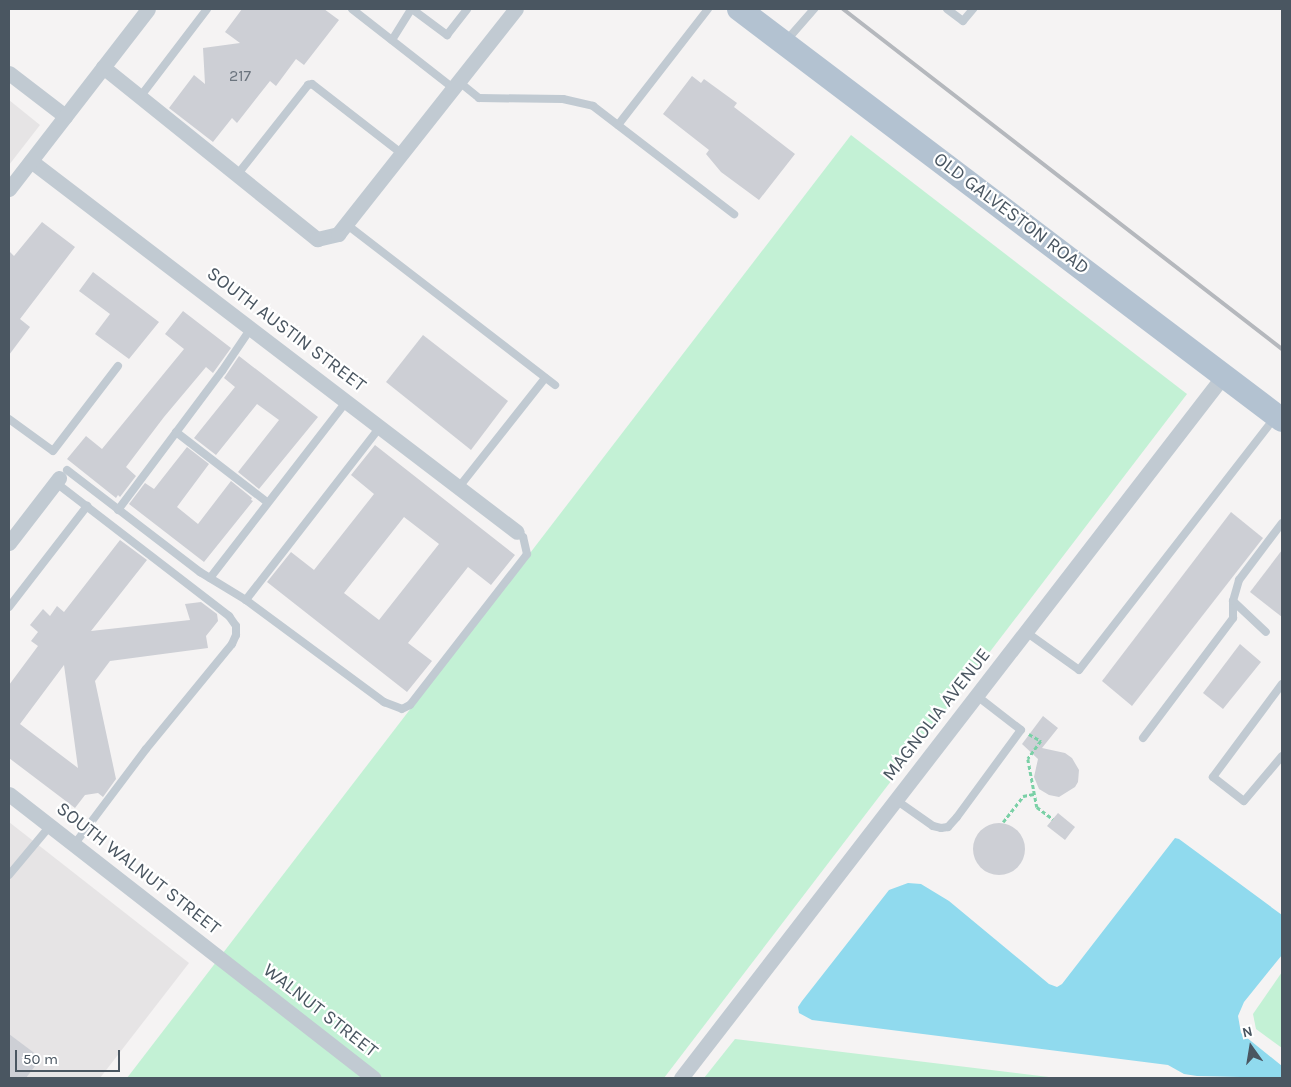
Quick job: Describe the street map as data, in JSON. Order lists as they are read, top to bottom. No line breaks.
{"streets":{"main road":["OLD GALVESTON ROAD"],"street":["SOUTH AUSTIN STREET","MAGNOLIA AVENUE","SOUTH WALNUT STREET","WALNUT STREET"]},"crossings":[["OLD GALVESTON ROAD","MAGNOLIA AVENUE"],["SOUTH WALNUT STREET","WALNUT STREET"]],"house_numbers":["217"],"scale_bar":"50 m","north":"top"}
